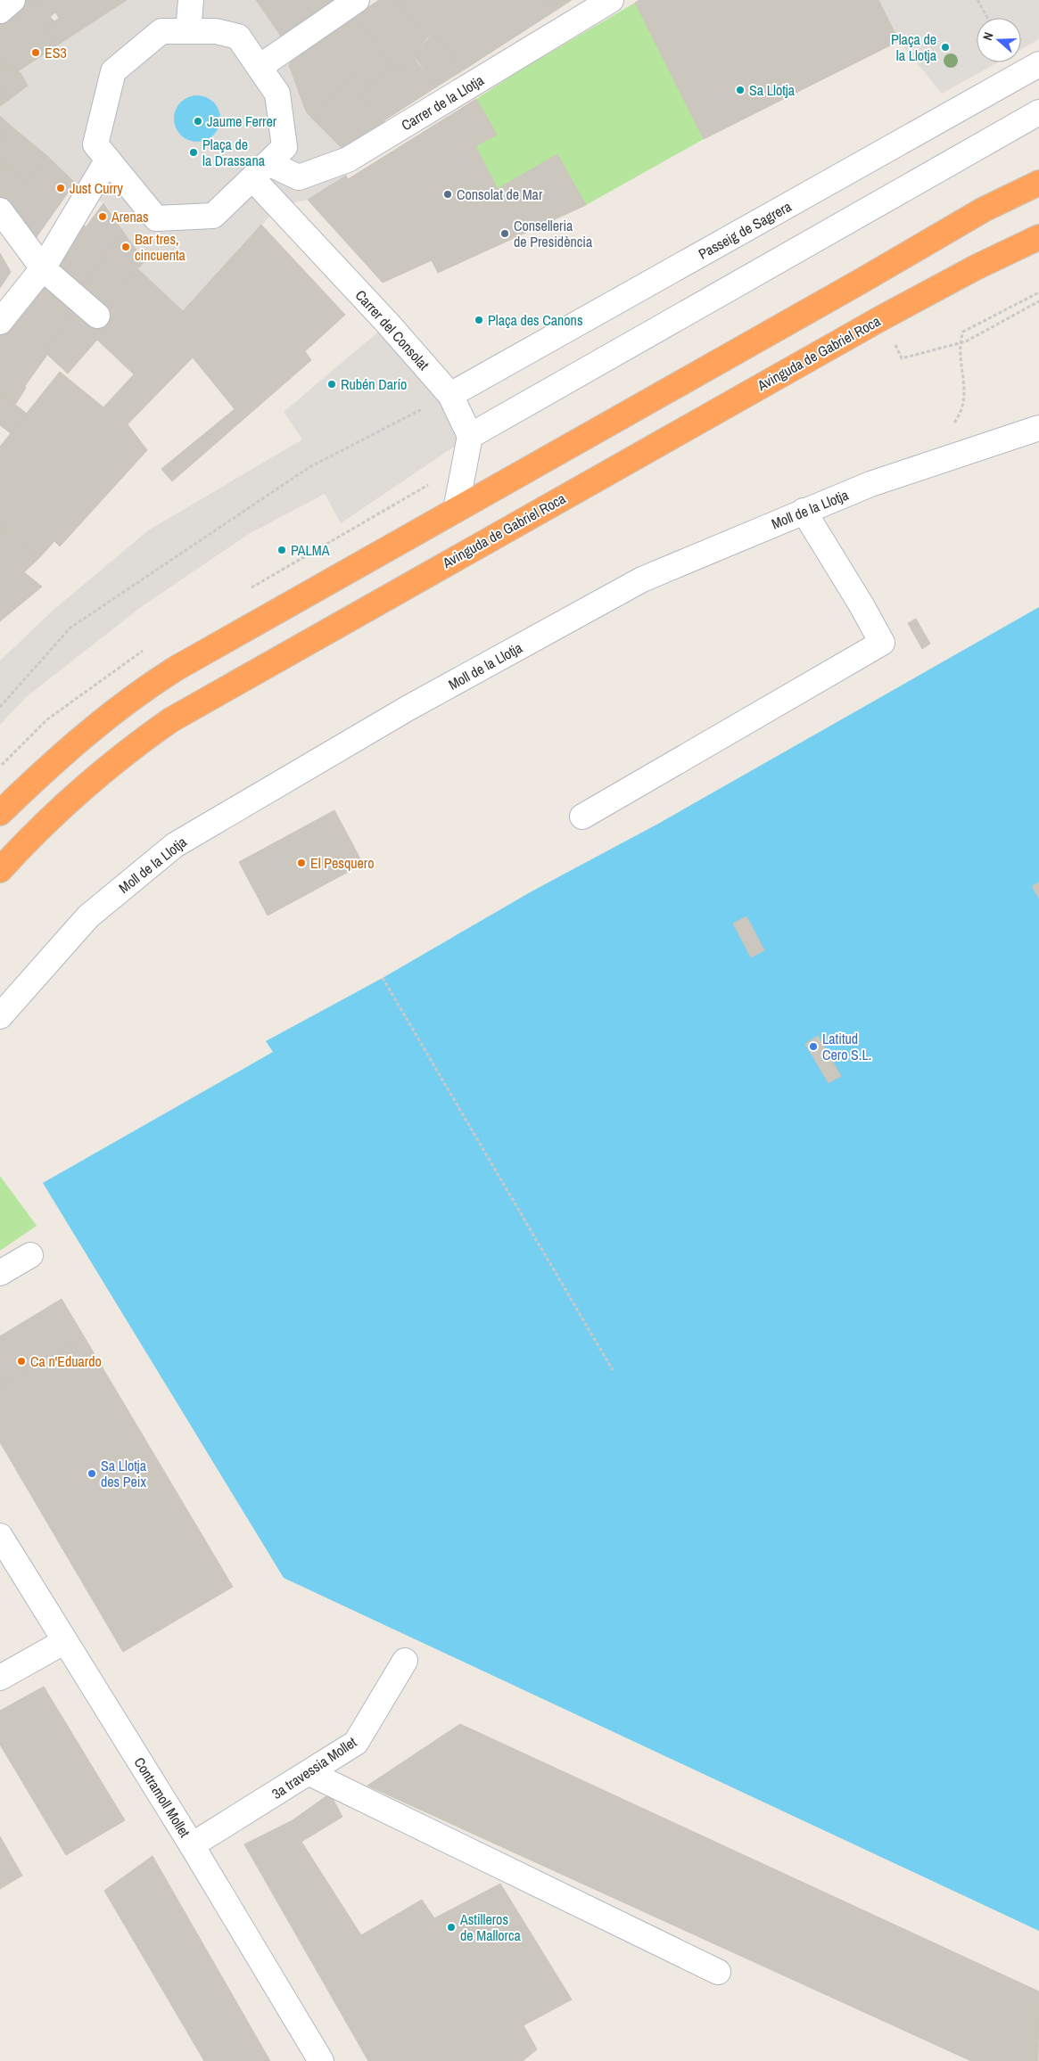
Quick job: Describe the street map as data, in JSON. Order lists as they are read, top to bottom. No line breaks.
{"streets":{"highway":["Avinguda de Gabriel Roca"],"street":["Carrer de la Llotja","Passeig de Sagrera","Carrer del Consolat","Moll de la Llotja","3a travessia Mollet","Contramoll Mollet"]},"crossings":[["Carrer de la Llotja","Carrer del Consolat"],["Passeig de Sagrera","Carrer del Consolat"],["3a travessia Mollet","Contramoll Mollet"]],"places":["Plaça de la Llotja","ES3","Sa Llotja","Jaume Ferrer","Plaça de la Drassana","Just Curry","Consolat de Mar","Arenas","Conselleria de Presidència","Bar tres, cincuenta","Plaça des Canons","Rubén Darío","PALMA","El Pesquero","Latitud Cero S.L.","Ca n'Eduardo","Sa Llotja des Peix","Astilleros de Mallorca"],"north":"left"}
